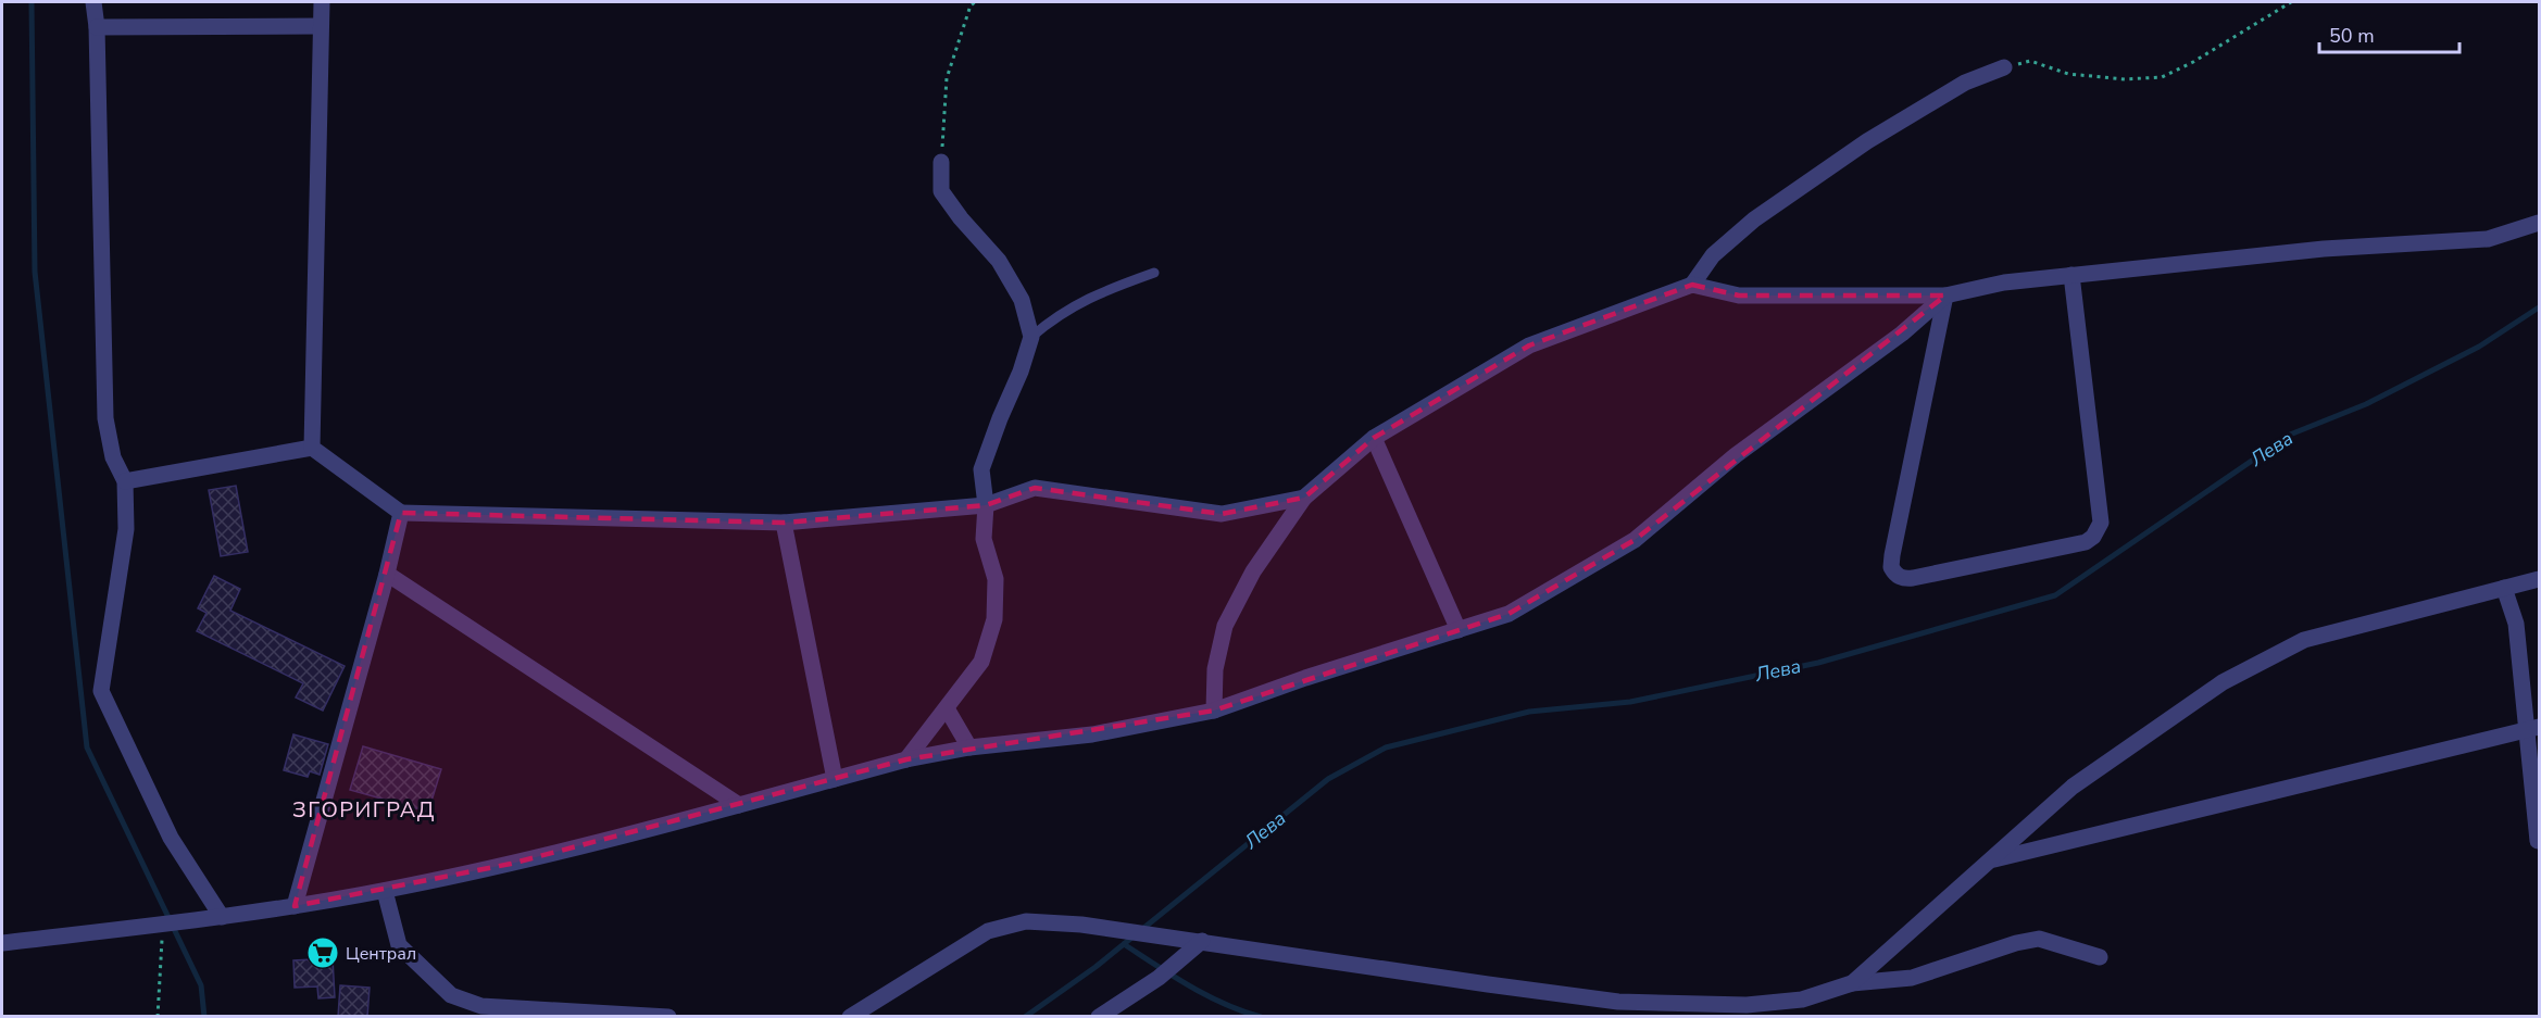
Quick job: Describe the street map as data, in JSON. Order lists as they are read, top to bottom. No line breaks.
{"districts":["ЗГОРИГРАД"],"water":["Лева"],"places":{"supermarket":["Централ"]},"scale_bar":"50 m"}
